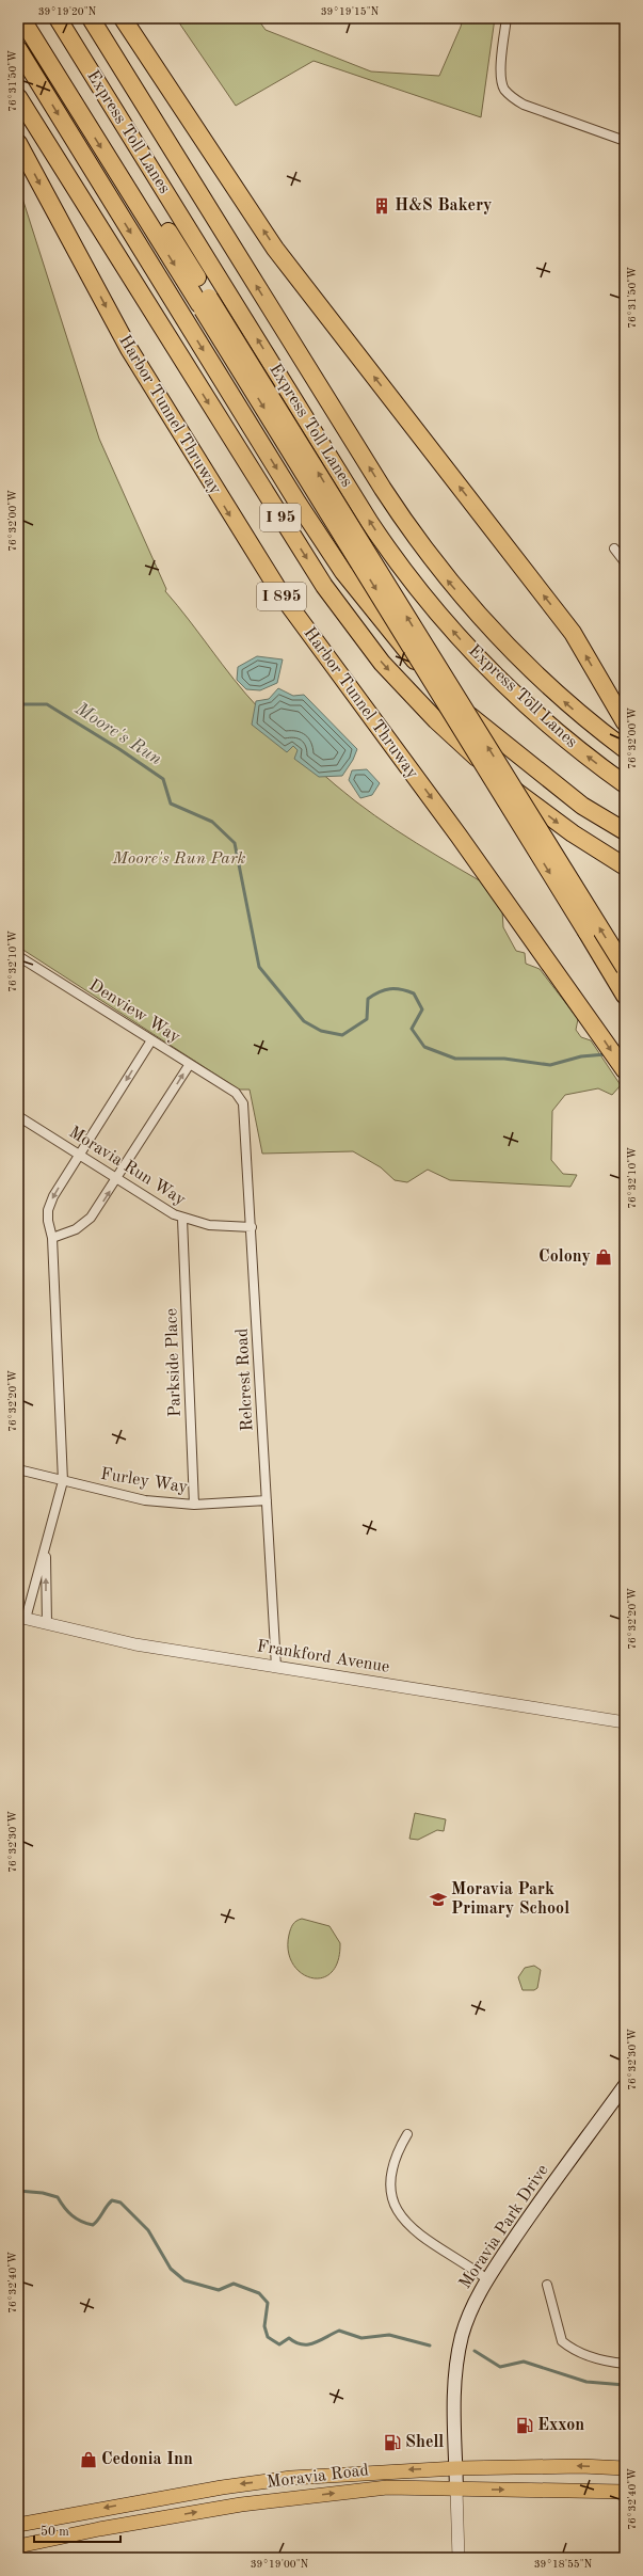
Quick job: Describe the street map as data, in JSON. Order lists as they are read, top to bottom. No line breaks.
{"streets":{"highway":["Express Toll Lanes","Harbor Tunnel Thruway","I 95","I 895"],"main road":["Moravia Park Drive","Moravia Road"],"street":["Denview Way","Moravia Run Way","Parkside Place","Relcrest Road","Furley Way","Frankford Avenue"]},"crossings":[["Denview Way","Relcrest Road"],["Moravia Run Way","Parkside Place"],["Moravia Run Way","Relcrest Road"],["Parkside Place","Furley Way"],["Relcrest Road","Furley Way"],["Relcrest Road","Frankford Avenue"],["Moravia Park Drive","Moravia Road"]],"water":["Moore's Run"],"parks":["Moore's Run Park"],"places":{"building":["H&S Bakery"],"shop":["Colony","Cedonia Inn"],"school or university":["Moravia Park Primary School"],"fuel station":["Exxon","Shell"]},"scale_bar":"50 m","coordinates":["39°19'20\"N","39°19'15\"N","76°31'50\"W","76°32'00\"W","76°32'10\"W","76°32'20\"W","76°32'30\"W","76°32'40\"W","39°19'00\"N","39°18'55\"N"]}
